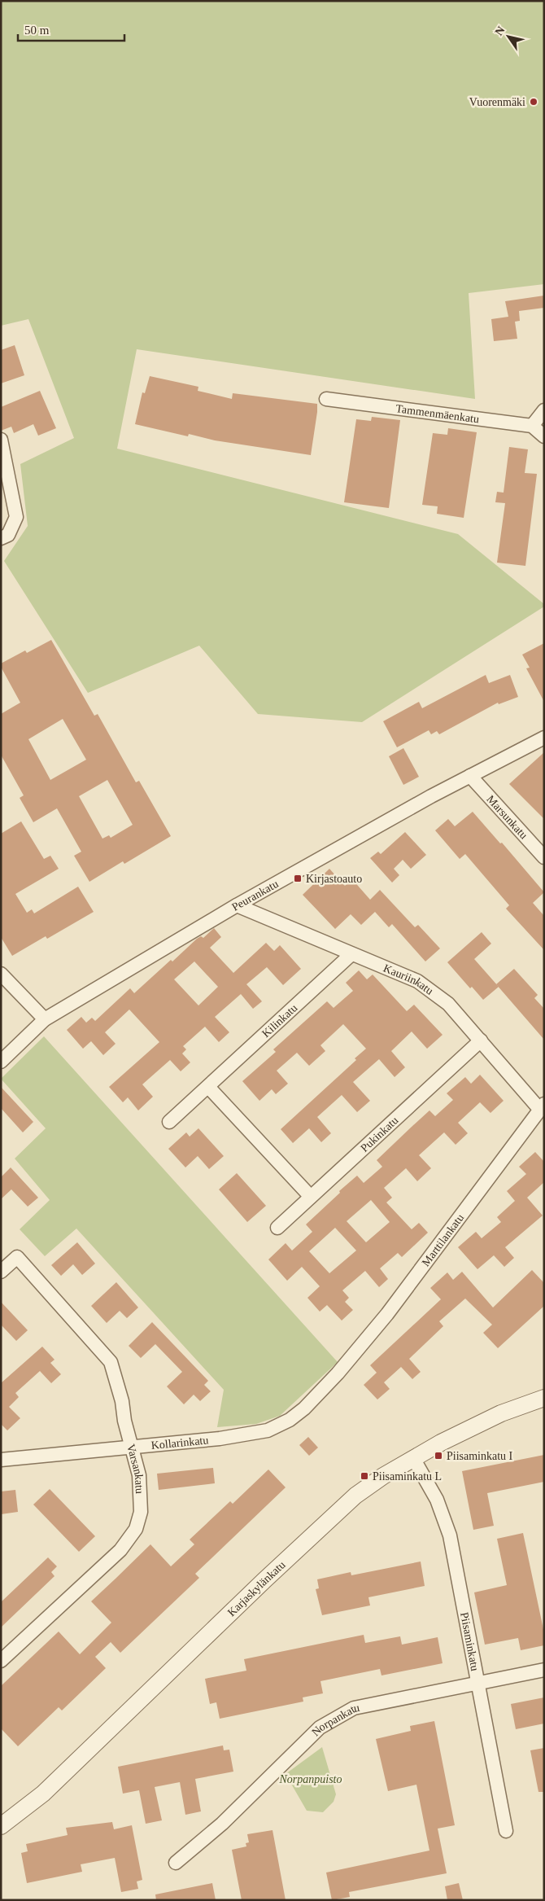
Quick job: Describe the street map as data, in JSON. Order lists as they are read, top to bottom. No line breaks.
{"streets":{"street":["Tammenmäenkatu","Marsunkatu","Peurankatu","Kauriinkatu","Kilinkatu","Pukinkatu","Marttilankatu","Kollarinkatu","Varsankatu","Karjaskylänkatu","Piisaminkatu","Norpankatu"]},"crossings":[["Marsunkatu","Peurankatu"],["Peurankatu","Kauriinkatu"],["Kauriinkatu","Kilinkatu"],["Kauriinkatu","Pukinkatu"],["Kauriinkatu","Marttilankatu"],["Marttilankatu","Kollarinkatu"],["Kollarinkatu","Varsankatu"],["Karjaskylänkatu","Piisaminkatu"],["Piisaminkatu","Norpankatu"]],"parks":["Norpanpuisto"],"places":{"other":["Vuorenmäki"],"transit":["Kirjastoauto","Piisaminkatu I","Piisaminkatu L"]},"scale_bar":"50 m","north":"top left"}
